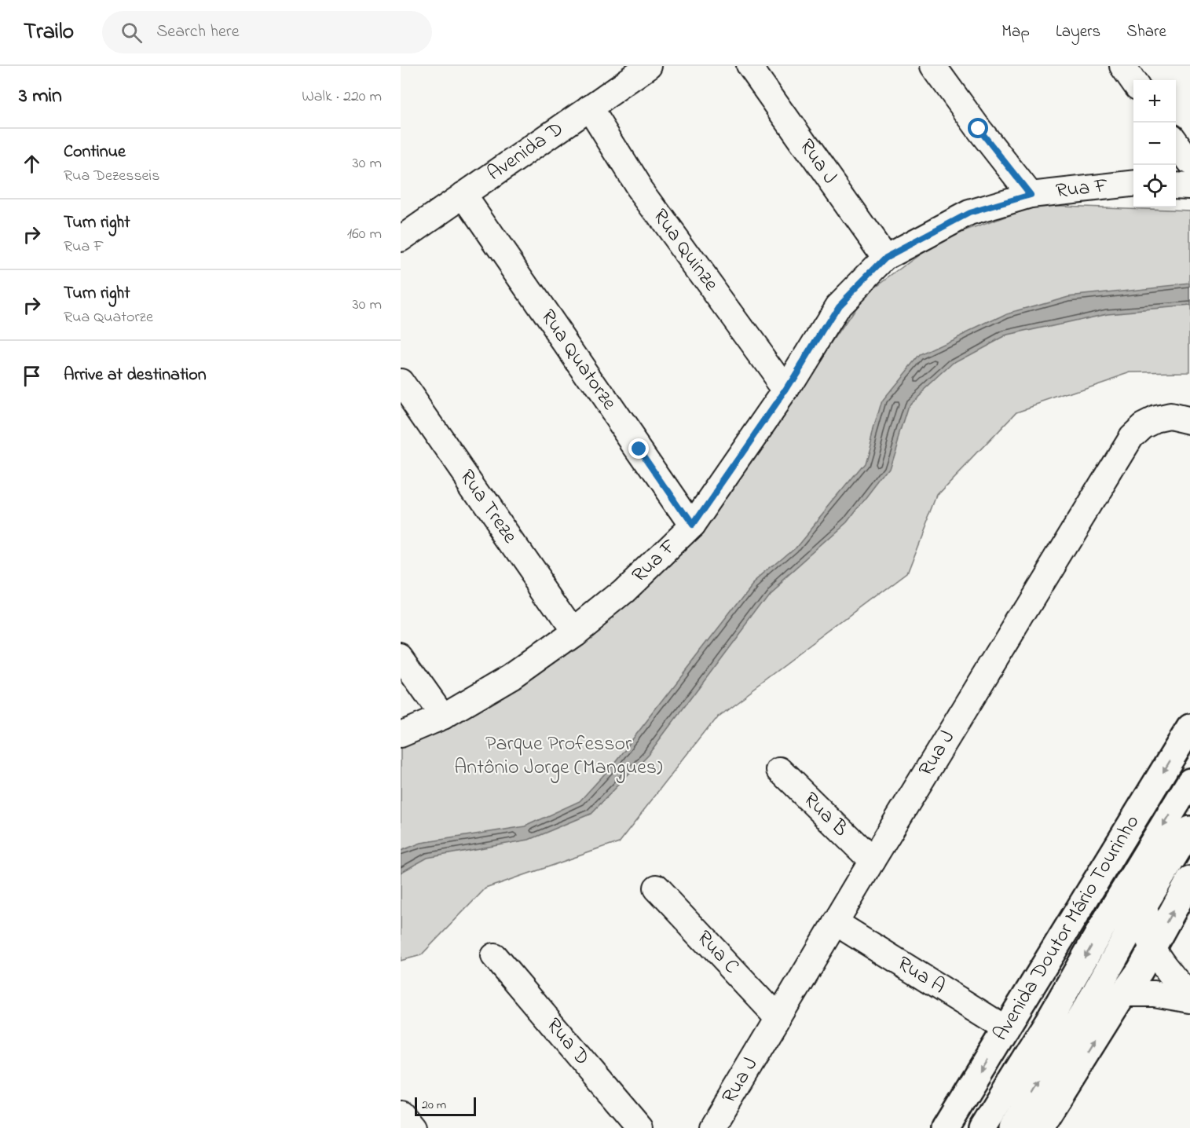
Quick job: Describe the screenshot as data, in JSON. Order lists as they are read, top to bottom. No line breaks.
{"streets":{"main road":["Avenida Doutor Mário Tourinho"],"street":["Avenida D","Rua J","Rua F","Rua Quinze","Rua Quatorze","Rua Treze","Rua B","Rua C","Rua A","Rua D"]},"crossings":[["Avenida D","Rua Quinze"],["Avenida D","Rua Quatorze"],["Rua J","Rua F"],["Rua J","Rua B"],["Rua J","Rua C"],["Rua J","Rua A"],["Rua F","Rua Quinze"],["Rua F","Rua Quatorze"],["Rua F","Rua Treze"],["Avenida Doutor Mário Tourinho","Rua A"]],"parks":["Parque Professor Antônio Jorge (Mangues)"],"scale_bar":"20 m","page":{"header":"Trailo","search":"Search here","nav":["Map","Layers","Share"],"heading":["3 min","Walk · 220 m"],"map_buttons":["+","−"],"list":[["Continue","Rua Dezesseis","30 m"],["Turn right","Rua F","160 m"],["Turn right","Rua Quatorze","30 m"],"Arrive at destination"],"scale":"20 m"}}
